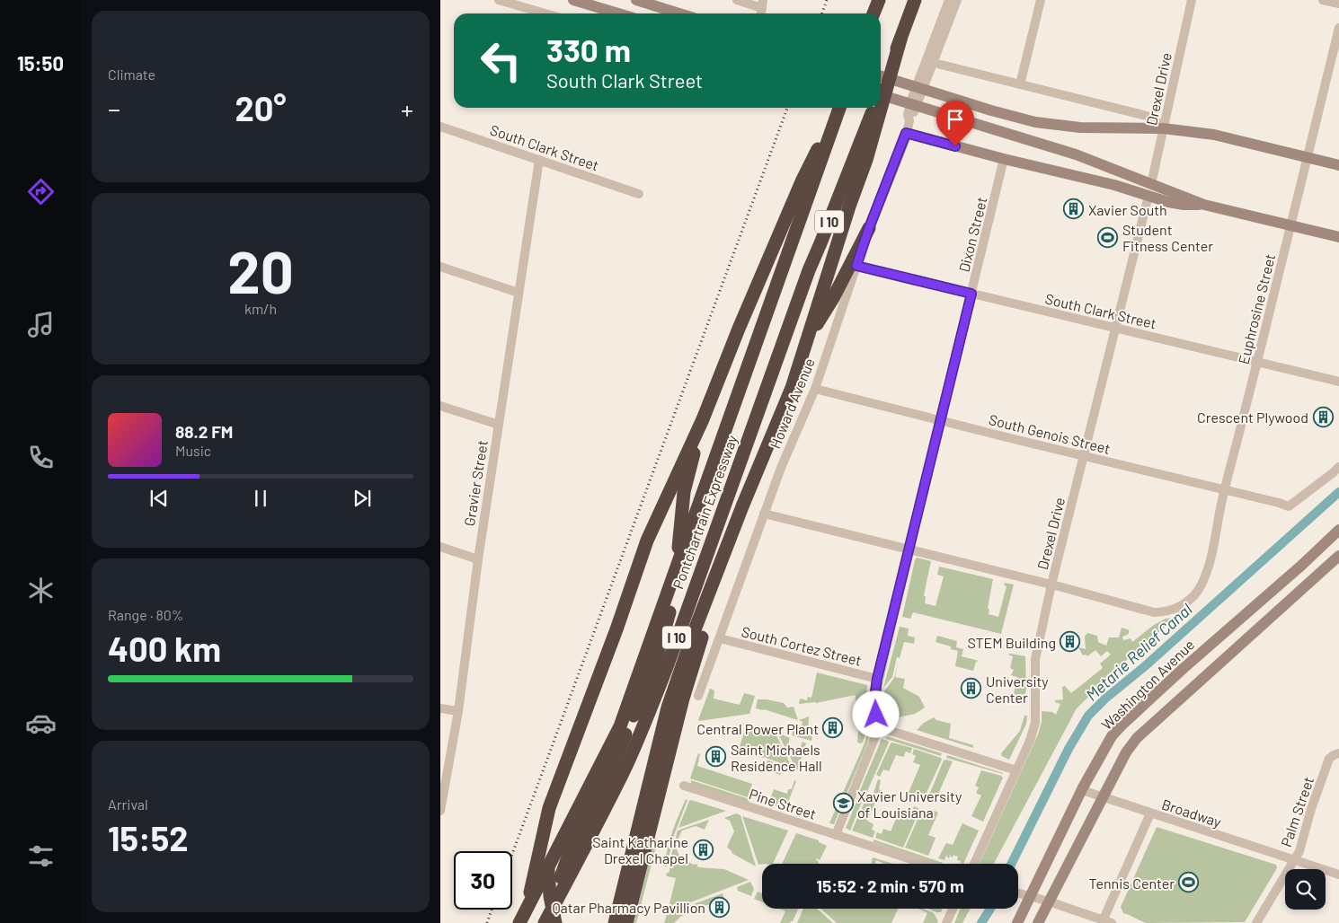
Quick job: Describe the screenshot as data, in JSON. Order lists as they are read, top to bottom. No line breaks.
{"streets":{"highway":["I 10","Pontchartrain Expressway"],"street":["Drexel Drive","South Clark Street","Dixon Street","Euphrosine Street","Howard Avenue","South Genois Street","Gravier Street","South Cortez Street","Washington Avenue","Pine Street","Palm Street","Broadway"]},"crossings":[["Drexel Drive","South Clark Street"],["Drexel Drive","Euphrosine Street"],["Drexel Drive","South Genois Street"],["South Clark Street","Dixon Street"],["South Clark Street","Euphrosine Street"],["South Clark Street","Howard Avenue"],["South Clark Street","Gravier Street"],["Dixon Street","South Genois Street"],["Dixon Street","South Cortez Street"],["Dixon Street","Pine Street"],["Euphrosine Street","South Genois Street"],["Howard Avenue","South Genois Street"],["Howard Avenue","South Cortez Street"],["Washington Avenue","Broadway"],["Palm Street","Broadway"]],"water":["Metarie Relief Canal"],"places":{"building":["Xavier South","Crescent Plywood","STEM Building","University Center","Central Power Plant","Saint Michaels Residence Hall","Saint Katharine Drexel Chapel","Qatar Pharmacy Pavillion"],"sports":["Student Fitness Center","Tennis Center"],"school or university":["Xavier University of Louisiana"]},"page":{"tabs":"15:50","tile":["Climate",["20","km/h"],["Range · 80%","400 km"],["Arrival","15:52"]],"turn":["330 m","South Clark Street"],"heat":["−","20°","+"],"song":["88.2 FM","Music"],"limit":"30","trip":"15:52 · 2 min · 570 m"}}
